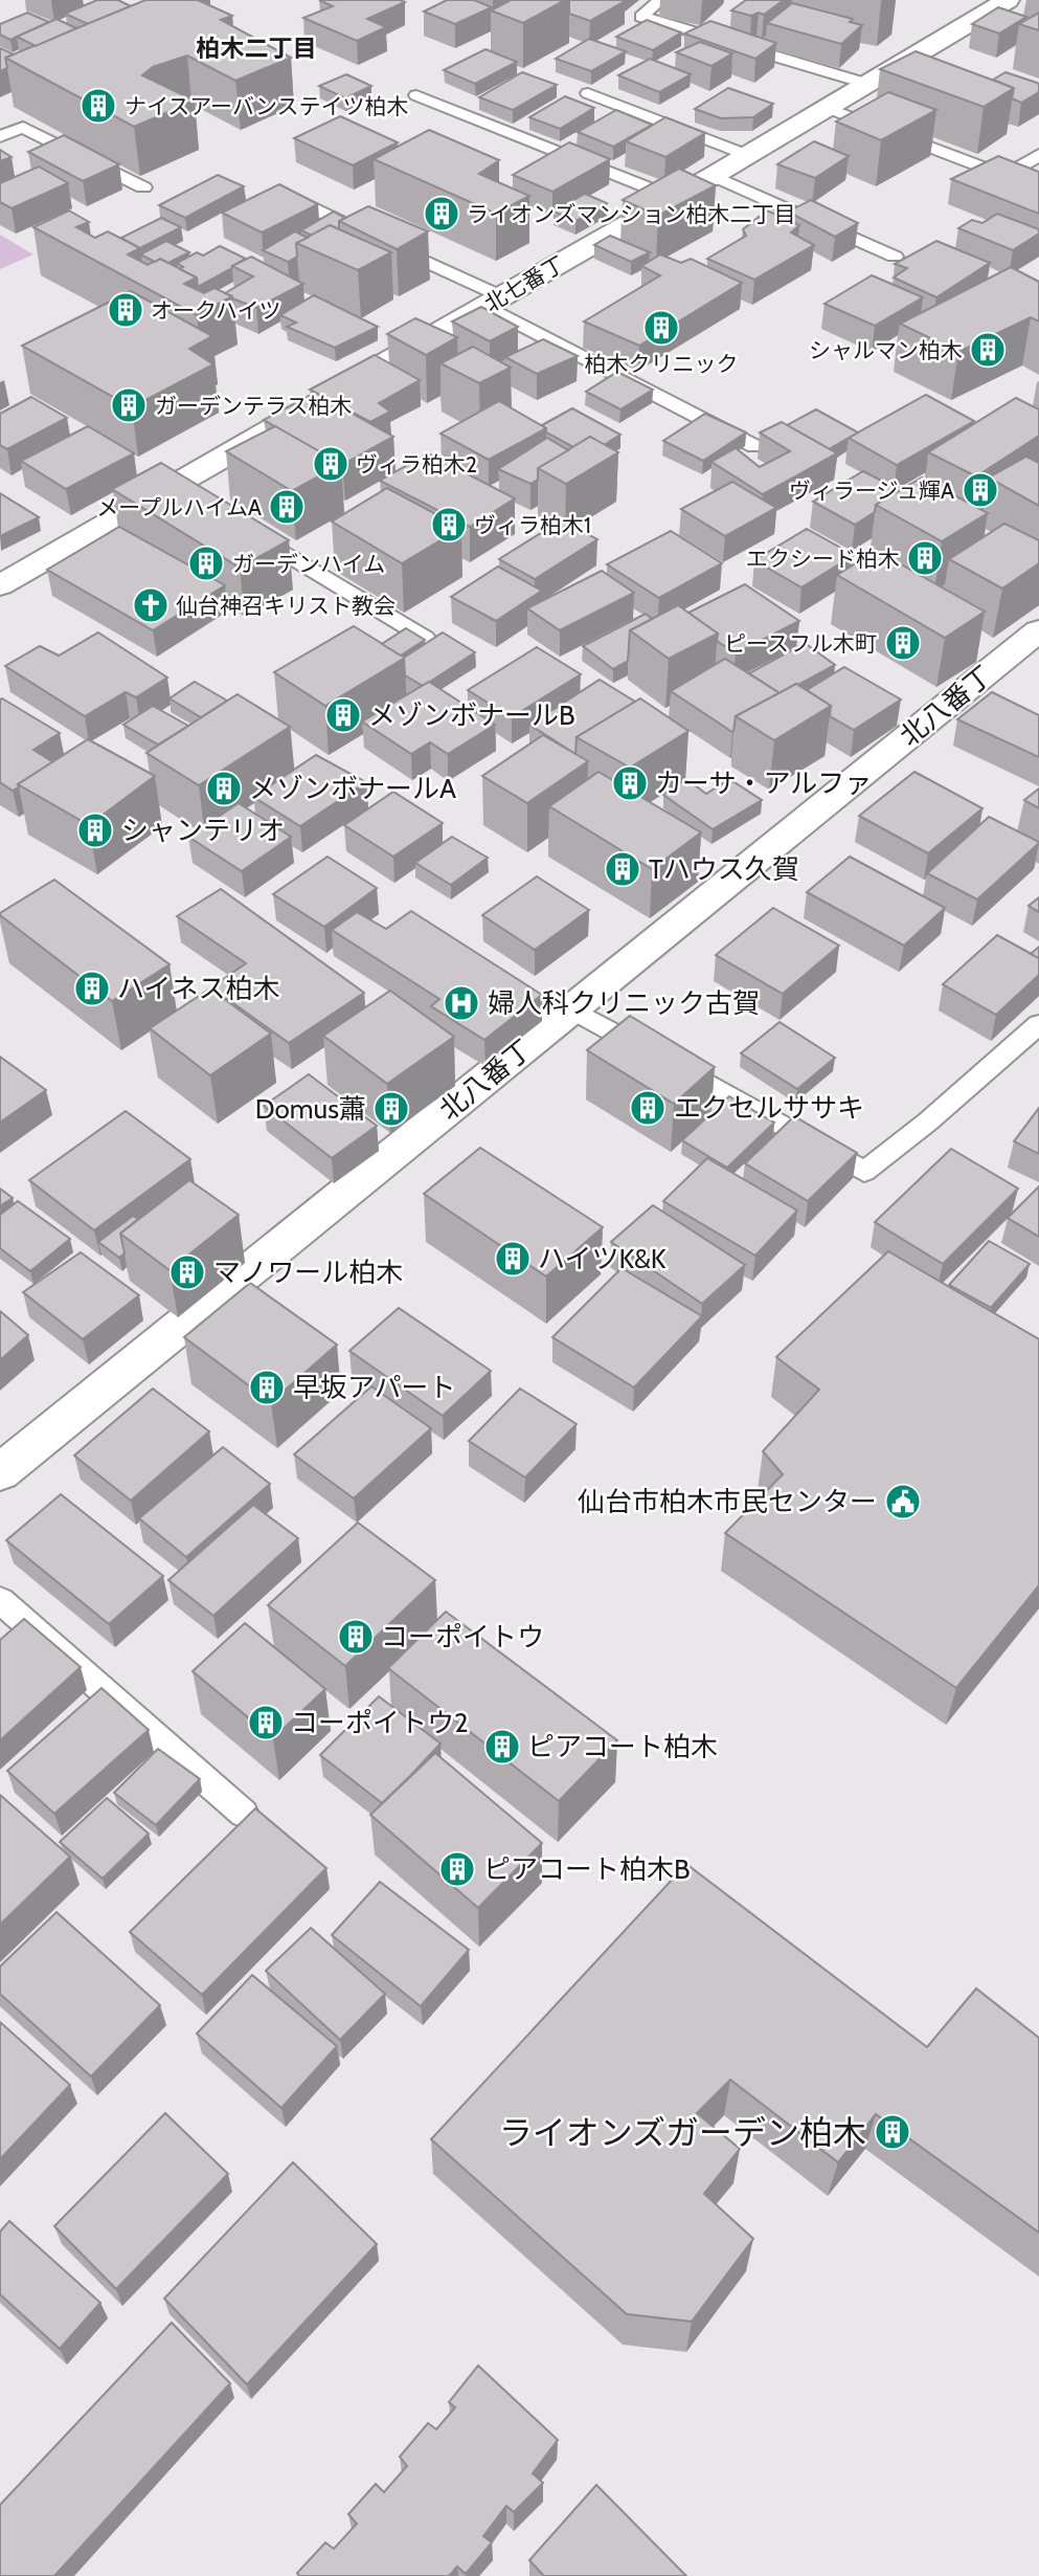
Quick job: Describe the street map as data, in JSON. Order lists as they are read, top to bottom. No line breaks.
{"streets":{"street":["北七番丁","北八番丁"]},"districts":["柏木二丁目"],"places":{"building":["ナイスアーバンステイツ柏木","ライオンズマンション柏木二丁目","オークハイツ","柏木クリニック","シャルマン柏木","ガーデンテラス柏木","ヴィラ柏木2","ヴィラージュ輝A","メープルハイムA","ヴィラ柏木1","エクシード柏木","ガーデンハイム","ピースフル木町","メゾンボナールB","カーサ・アルファ","メゾンボナールA","シャンテリオ","Tハウス久賀","ハイネス柏木","エクセルササキ","Domus蕭","ハイツK&K","マノワール柏木","早坂アパート","コーポイトウ","コーポイトウ2","ピアコート柏木","ピアコート柏木B","ライオンズガーデン柏木"],"church":["仙台神召キリスト教会"],"hospital":["婦人科クリニック古賀"],"public building":["仙台市柏木市民センター"]}}
